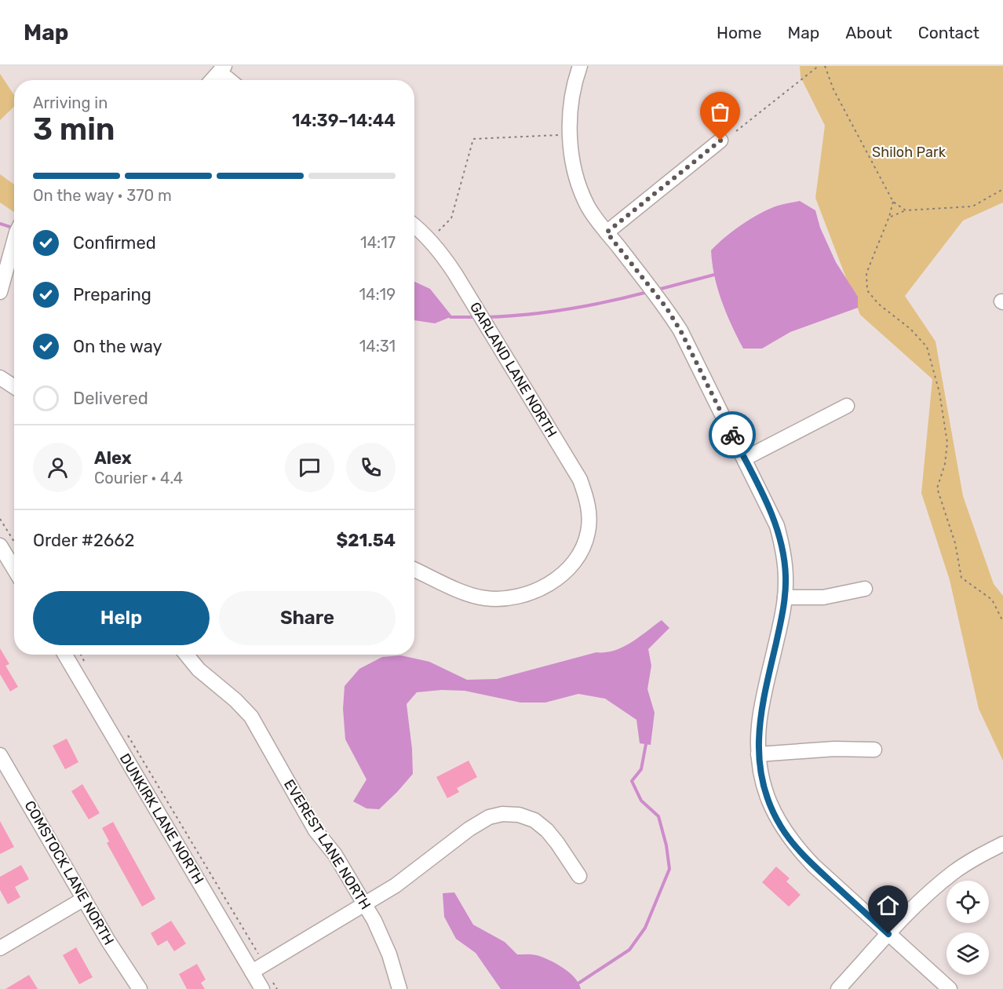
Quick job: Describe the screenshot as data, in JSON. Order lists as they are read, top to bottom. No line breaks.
{"streets":{"street":["GARLAND LANE NORTH","DUNKIRK LANE NORTH","EVEREST LANE NORTH","COMSTOCK LANE NORTH"]},"parks":["Shiloh Park"],"page":{"header":"Map","nav":["Home","Map","About","Contact"],"heading":["3 min","Arriving in","14:39–14:44"],"panel":["Alex","Courier · 4.4","Order #2662","$21.54"],"bar":"On the way · 370 m","list":[["Confirmed","14:17"],["Preparing","14:19"],["On the way","14:31"],"Delivered"],"buttons":["Help","Share"]}}
